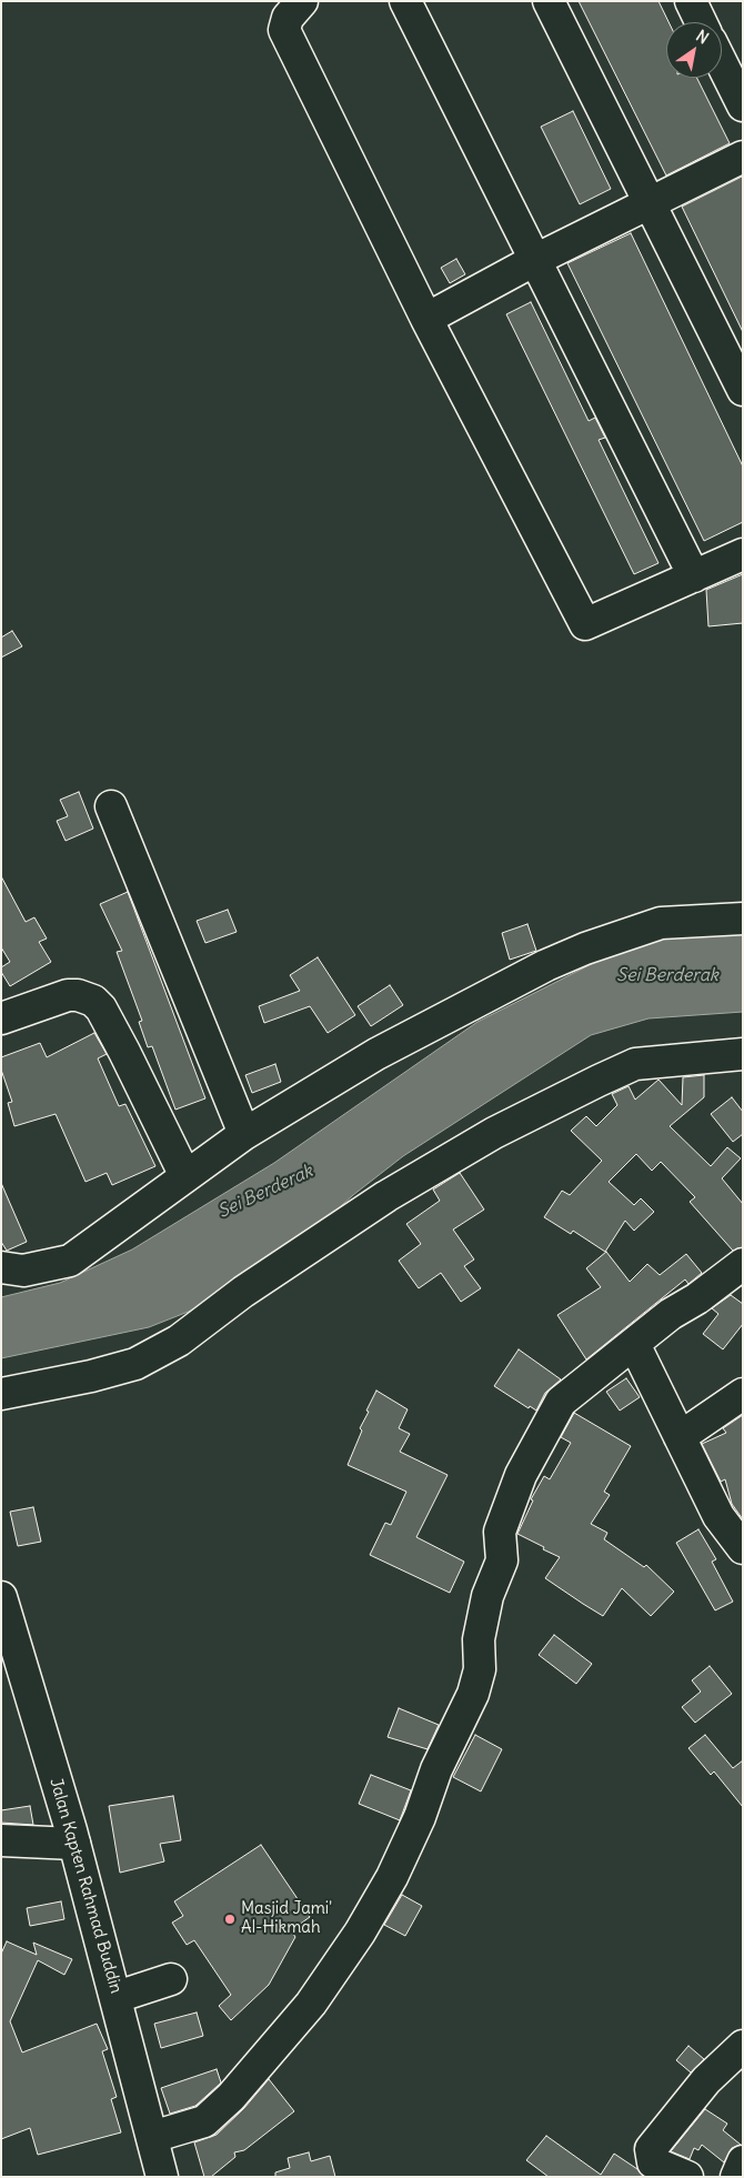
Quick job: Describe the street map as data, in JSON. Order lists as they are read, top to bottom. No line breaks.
{"streets":{"street":["Jalan Kapten Rahmad Buddin"]},"water":["Sei Berderak"],"places":["Masjid Jami' Al-Hikmah"],"north":"top right"}
